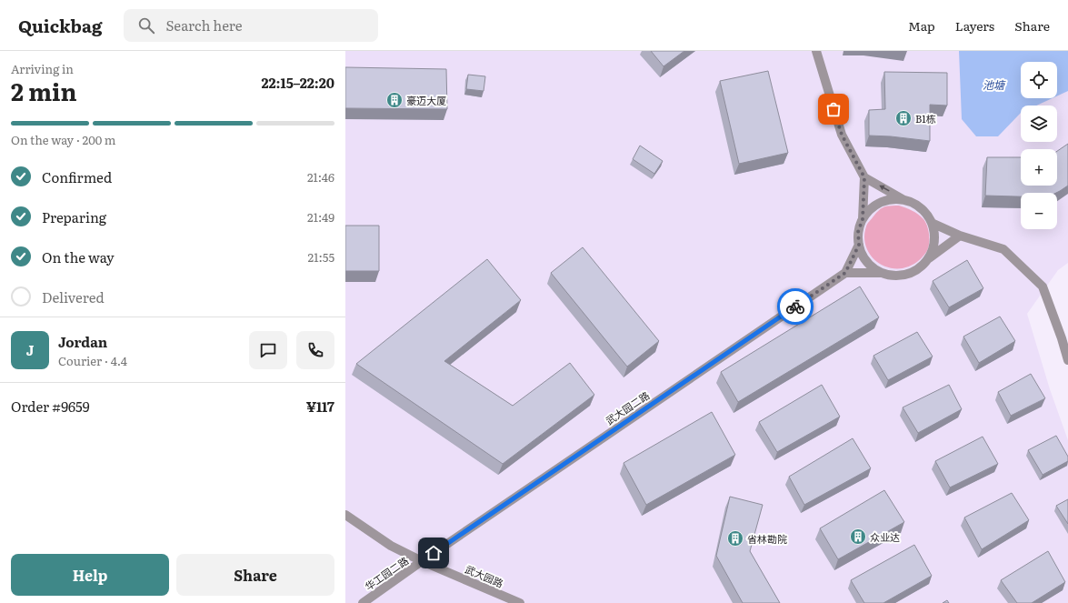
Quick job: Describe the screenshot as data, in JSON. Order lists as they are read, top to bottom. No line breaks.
{"streets":{"street":["武大园二路","华工园二路","武大园路"]},"crossings":[["武大园二路","华工园二路"],["武大园二路","武大园路"],["华工园二路","武大园路"]],"water":["池塘"],"places":{"building":["豪迈大厦","B1栋","众业达","省林勘院"]},"page":{"header":"Quickbag","search":"Search here","nav":["Map","Layers","Share"],"heading":["2 min","Arriving in","22:15–22:20"],"panel":["Jordan","Courier · 4.4","Order #9659","¥117"],"map_buttons":["+","−"],"bar":"On the way · 200 m","list":[["Confirmed","21:46"],["Preparing","21:49"],["On the way","21:55"],"Delivered"],"round":"J","buttons":["Help","Share"]}}
